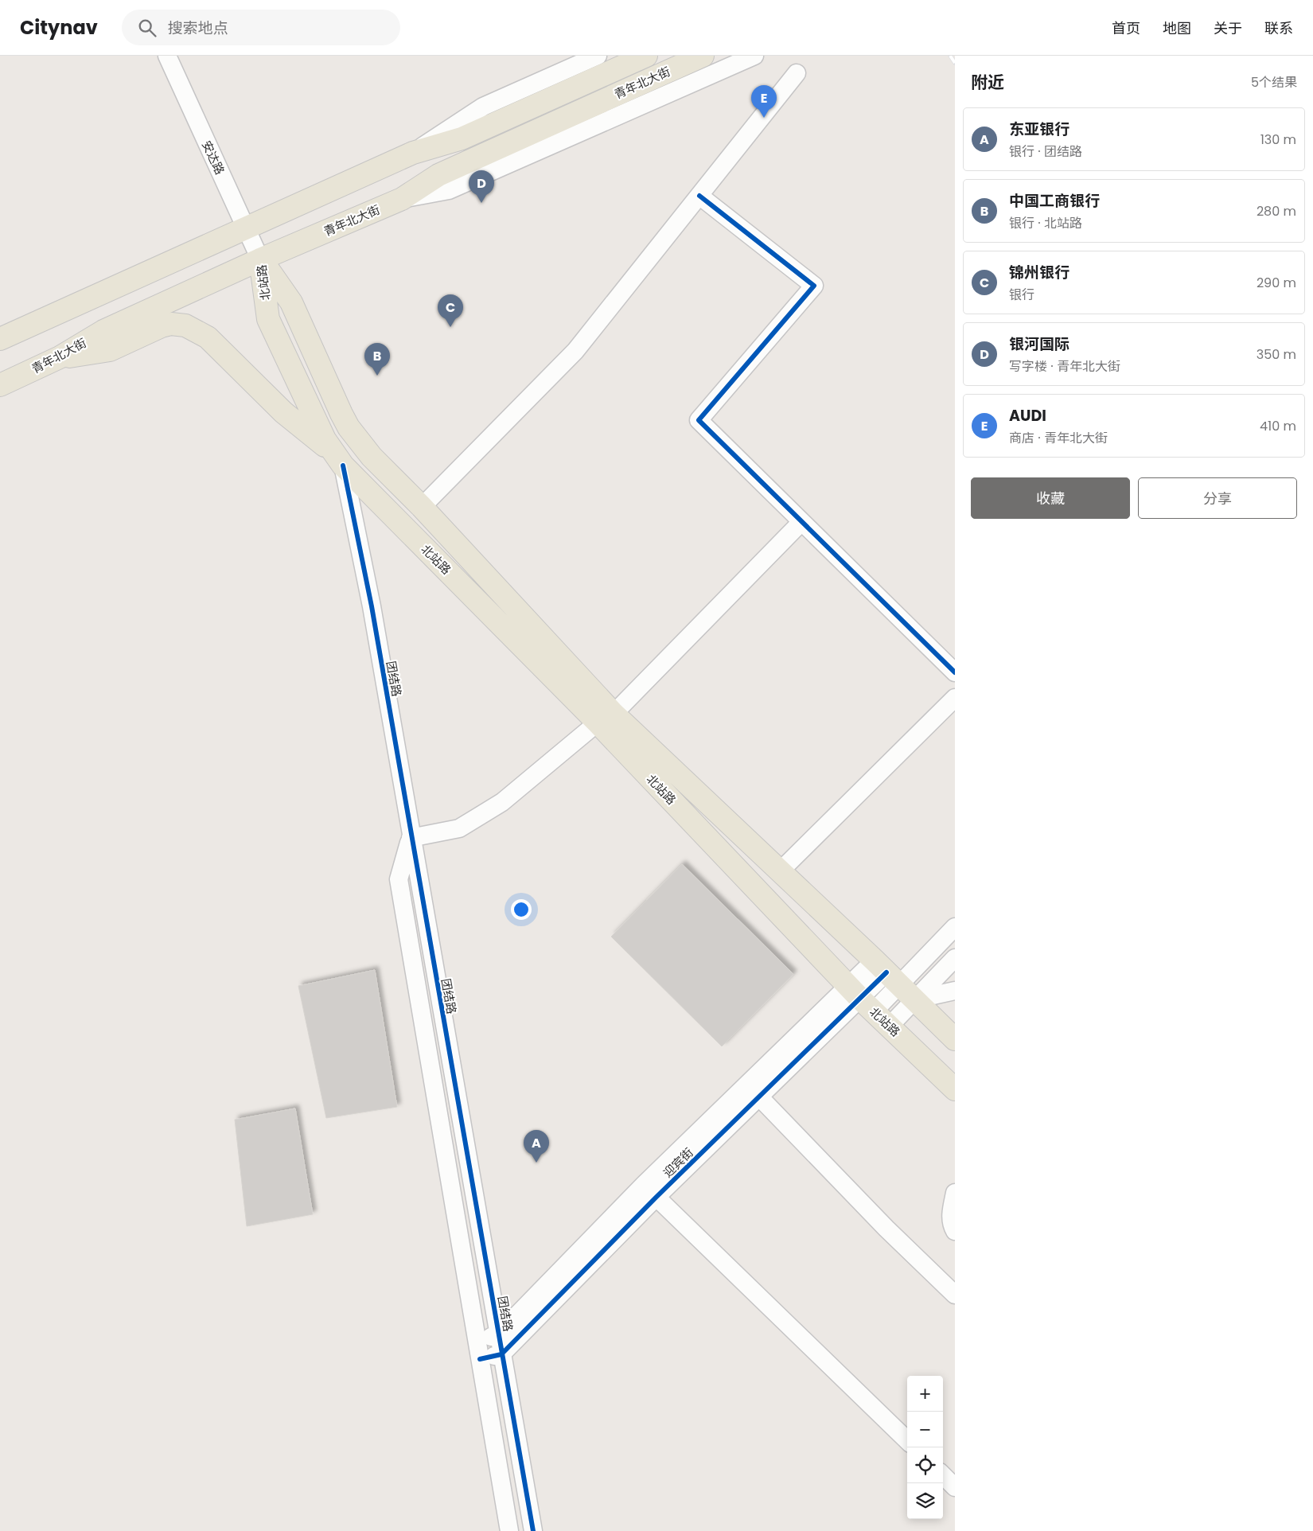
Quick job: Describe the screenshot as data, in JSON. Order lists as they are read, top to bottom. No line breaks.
{"streets":{"main road":["青年北大街","北站路"],"street":["安达路","团结路","迎宾街"]},"crossings":[["青年北大街","安达路"],["青年北大街","北站路"],["安达路","北站路"],["北站路","团结路"],["北站路","迎宾街"],["团结路","迎宾街"]],"page":{"header":"Citynav","search":"搜索地点","nav":["首页","地图","关于","联系"],"heading":["附近","5个结果"],"pins":["E","D","C","B","A"],"list":[{"mark":"A","name":"东亚银行","note":"银行 · 团结路","value":"130 m"},{"mark":"B","name":"中国工商银行","note":"银行 · 北站路","value":"280 m"},{"mark":"C","name":"锦州银行","note":"银行","value":"290 m"},{"mark":"D","name":"银河国际","note":"写字楼 · 青年北大街","value":"350 m"},{"mark":"E","name":"AUDI","note":"商店 · 青年北大街","value":"410 m"}],"buttons":["收藏","分享"],"map_buttons":["+","−"]}}
